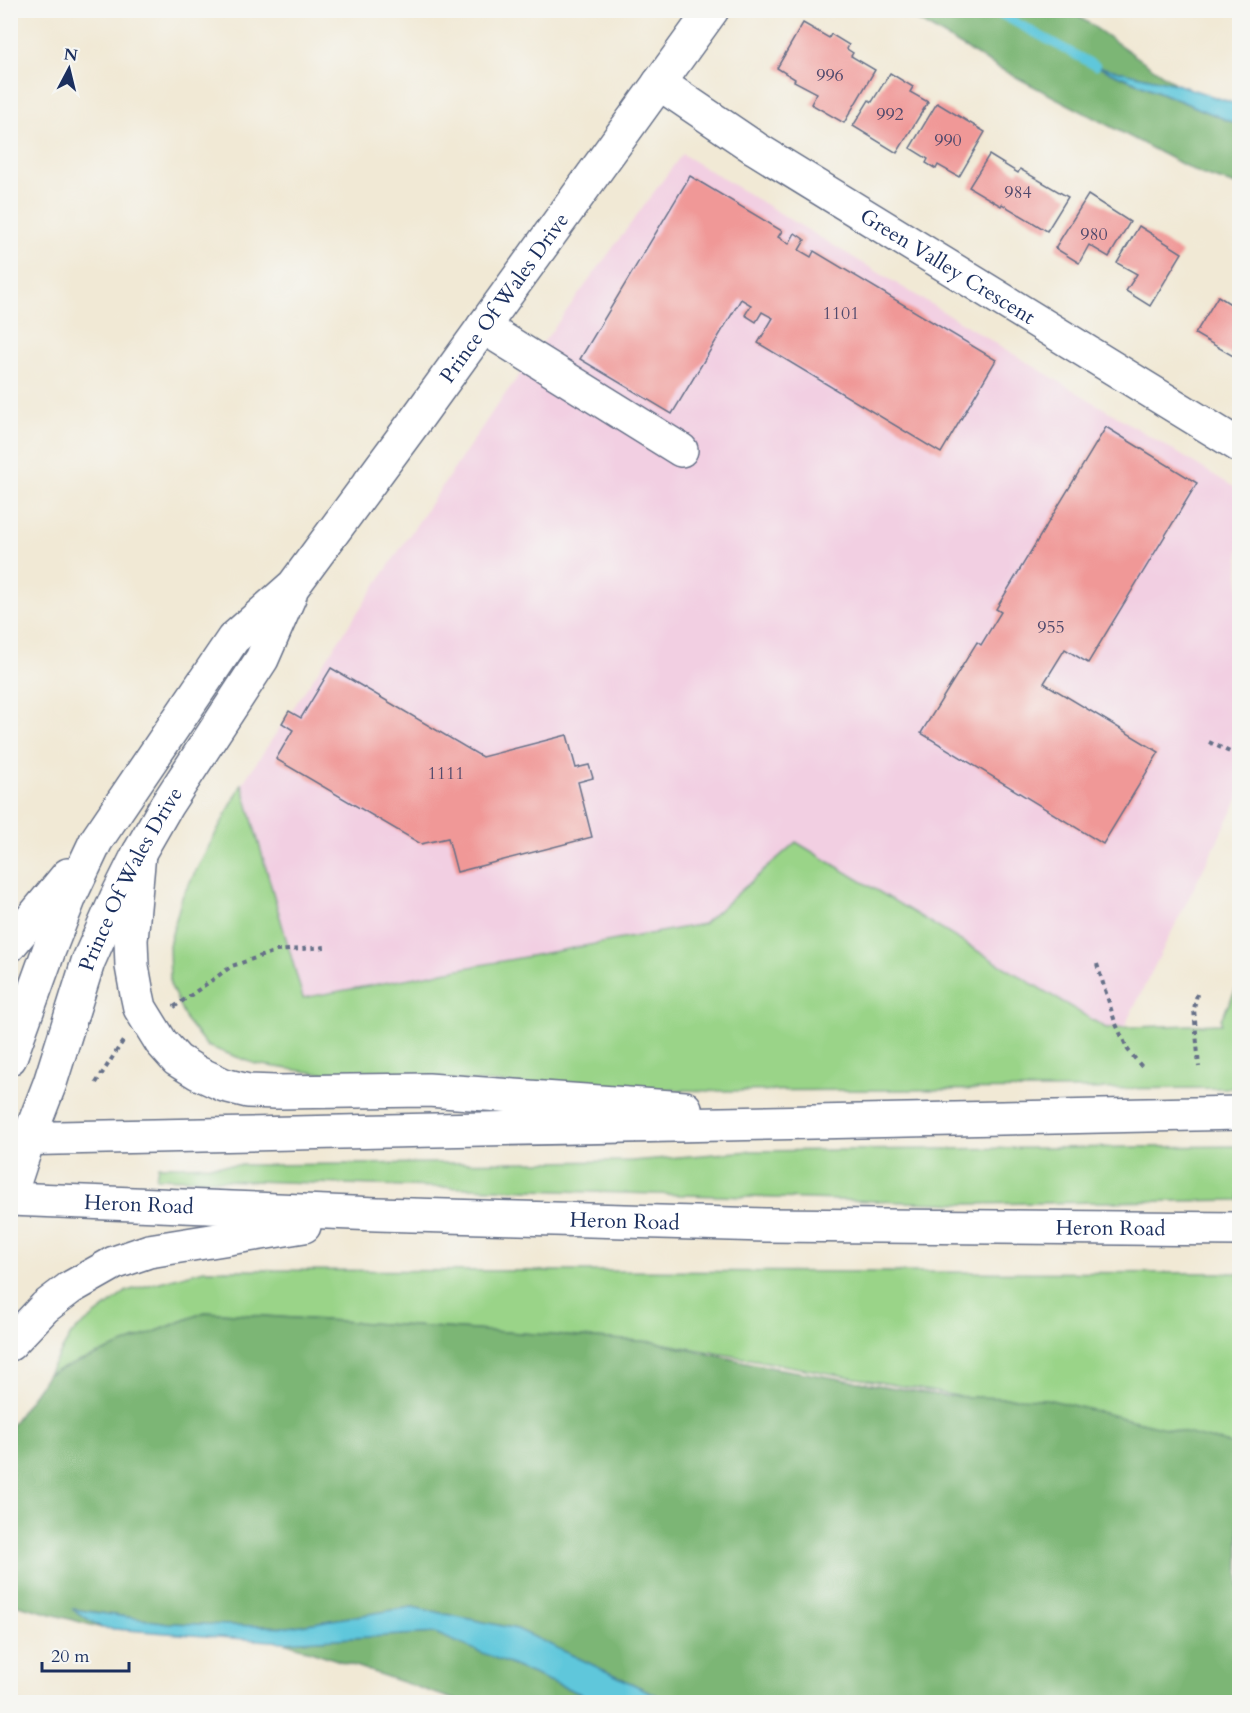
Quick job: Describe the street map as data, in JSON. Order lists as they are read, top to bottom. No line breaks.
{"streets":{"main road":["Green Valley Crescent","Prince Of Wales Drive","Heron Road"]},"crossings":[["Green Valley Crescent","Prince Of Wales Drive"]],"house_numbers":["996","992","990","984","980","1101","955","1111"],"scale_bar":"20 m","north":"top"}
